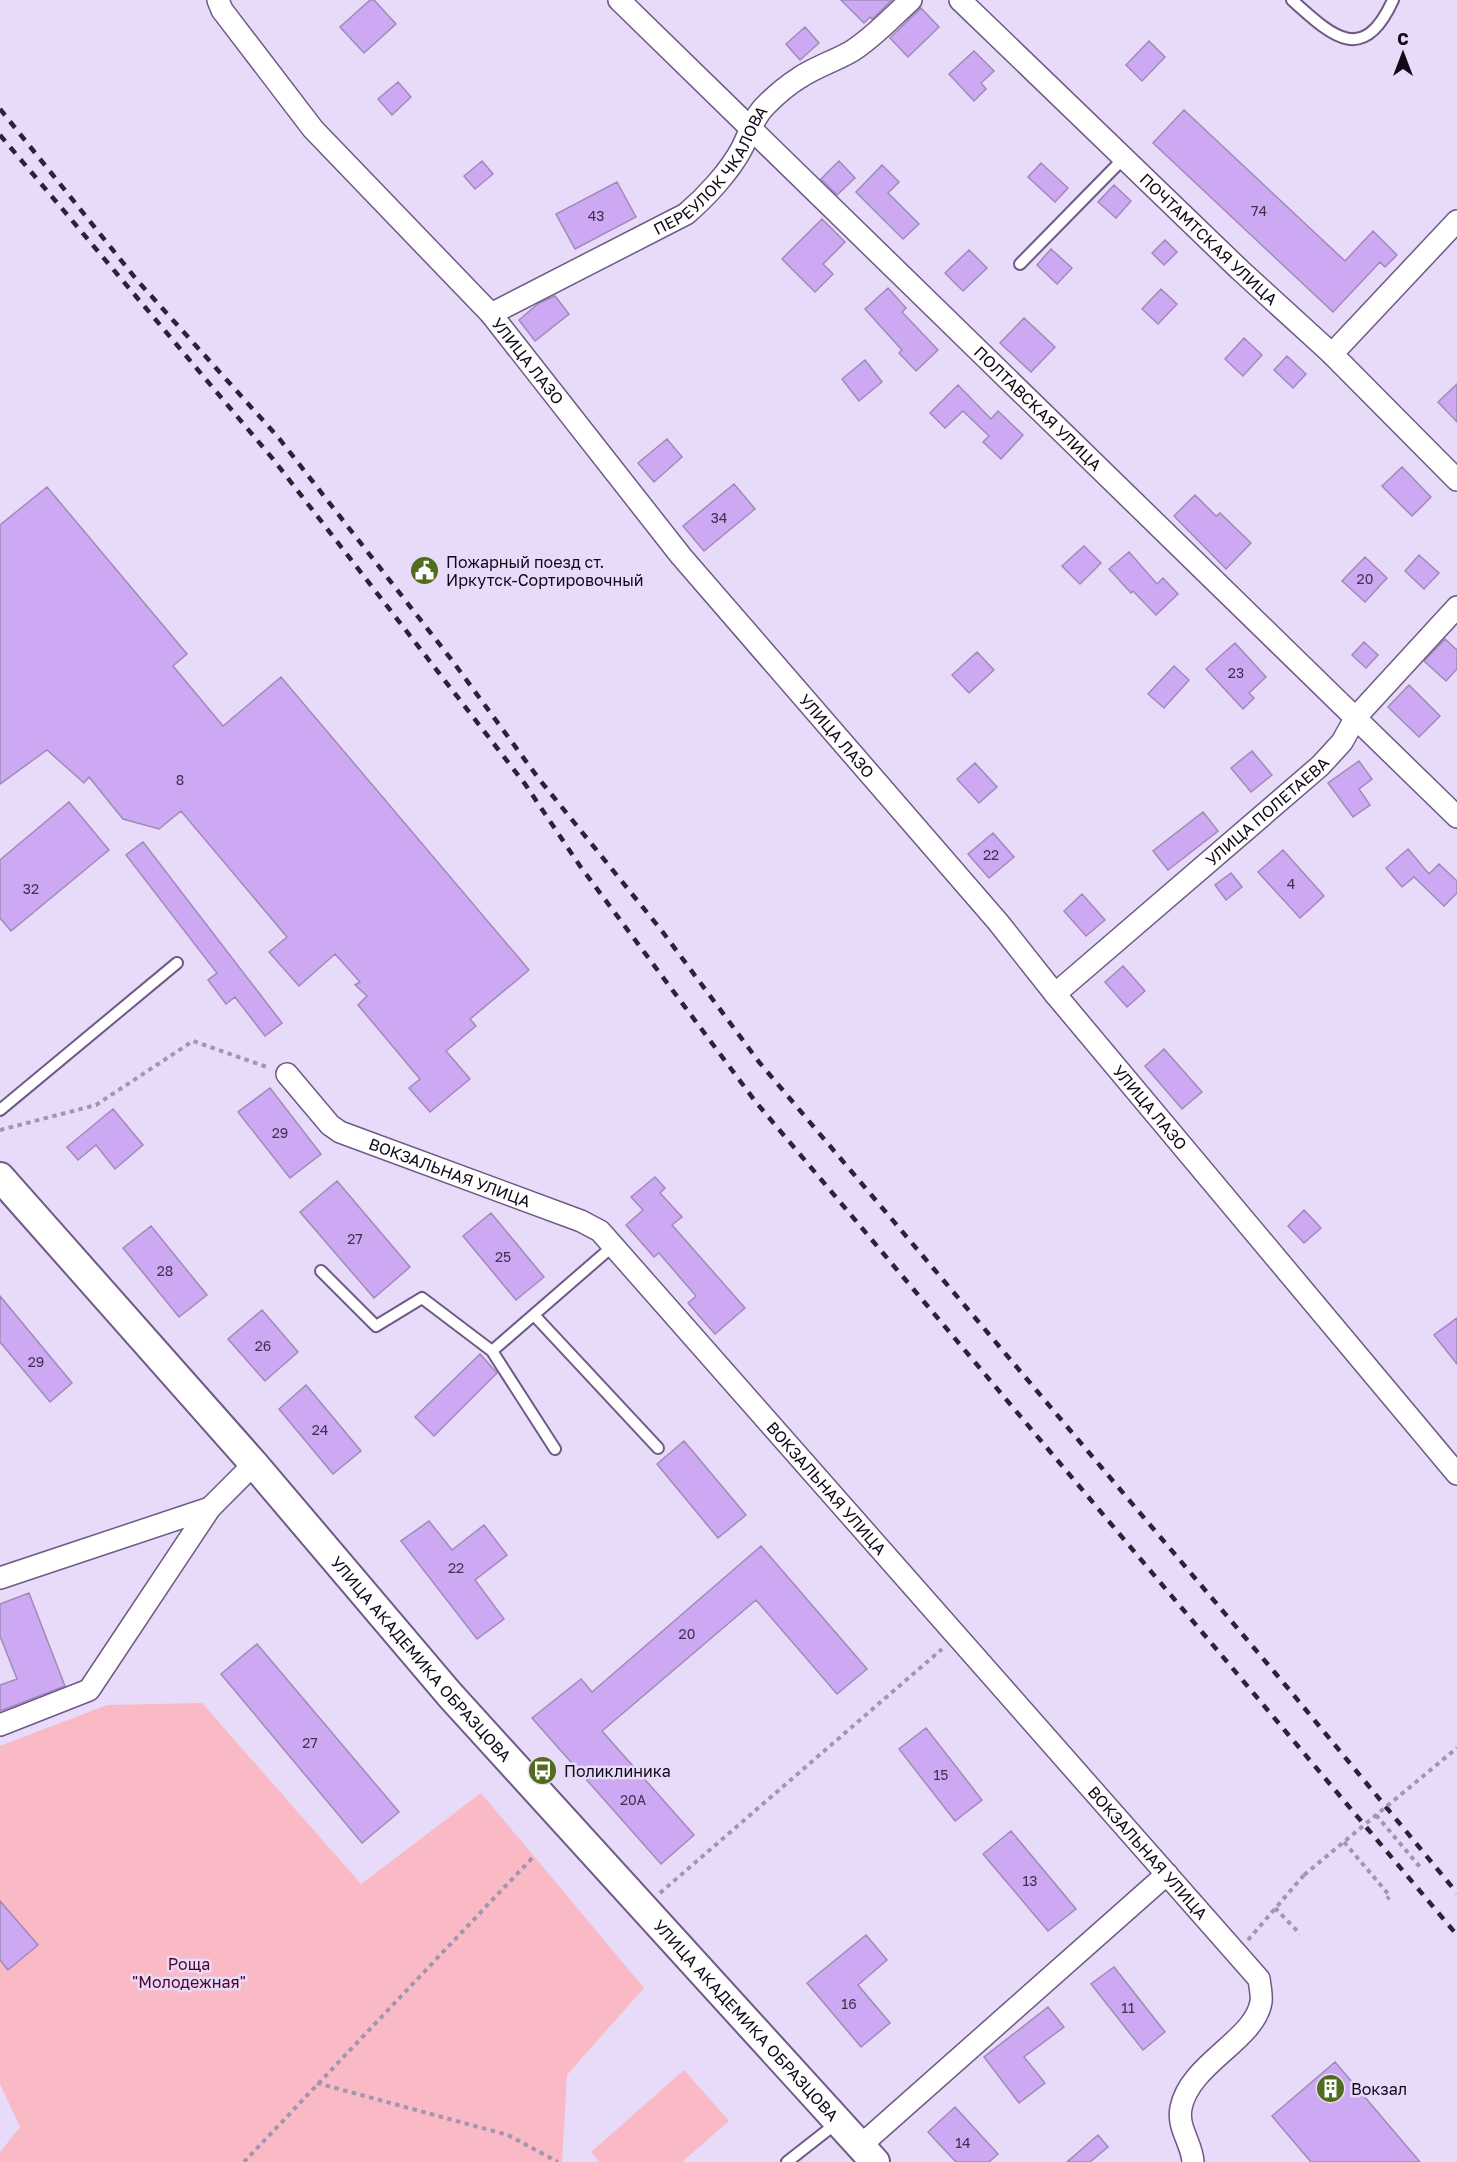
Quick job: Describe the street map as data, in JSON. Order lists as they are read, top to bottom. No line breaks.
{"streets":{"street":["ПЕРЕУЛОК ЧКАЛОВА","ПОЧТАМТСКАЯ УЛИЦА","УЛИЦА ЛАЗО","ПОЛТАВСКАЯ УЛИЦА","УЛИЦА ПОЛЕТАЕВА","ВОКЗАЛЬНАЯ УЛИЦА","УЛИЦА АКАДЕМИКА ОБРАЗЦОВА"]},"crossings":[["ПЕРЕУЛОК ЧКАЛОВА","УЛИЦА ЛАЗО"],["ПЕРЕУЛОК ЧКАЛОВА","ПОЛТАВСКАЯ УЛИЦА"],["УЛИЦА ЛАЗО","УЛИЦА ПОЛЕТАЕВА"],["ПОЛТАВСКАЯ УЛИЦА","УЛИЦА ПОЛЕТАЕВА"]],"parks":["Роща \"Молодежная\""],"places":{"public building":["Пожарный поезд ст. Иркутск-Сортировочный"],"bus stop":["Поликлиника"],"building":["Вокзал"]},"house_numbers":["74","43","34","20","23","8","22","4","32","29","27","25","28","26","29","24","22","20","27","15","20А","13","16","11","14"],"north":"top"}
